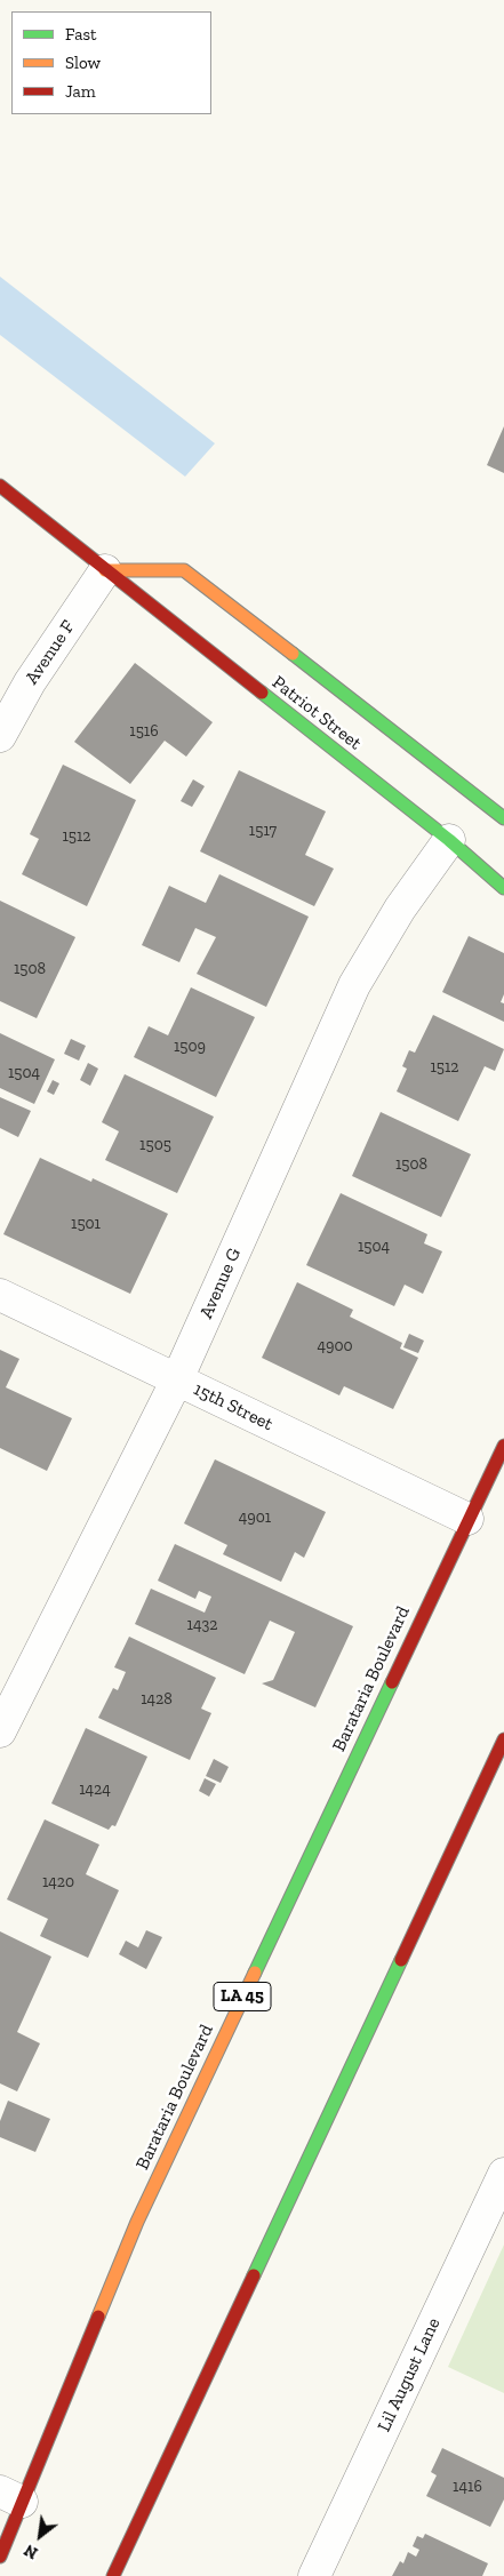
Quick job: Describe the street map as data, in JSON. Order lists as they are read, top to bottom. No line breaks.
{"streets":{"main road":["Patriot Street","Barataria Boulevard","LA 45"],"street":["Avenue F","Avenue G","15th Street","Lil August Lane"]},"crossings":[["Avenue F","Patriot Street"],["Patriot Street","Avenue G"],["Avenue G","15th Street"],["15th Street","Barataria Boulevard"]],"house_numbers":["1516","1517","1512","1508","1509","1512","1504","1505","1508","1501","1504","4900","4901","1432","1428","1424","1420","1416"],"legend":["Fast","Slow","Jam"],"north":"bottom left"}
